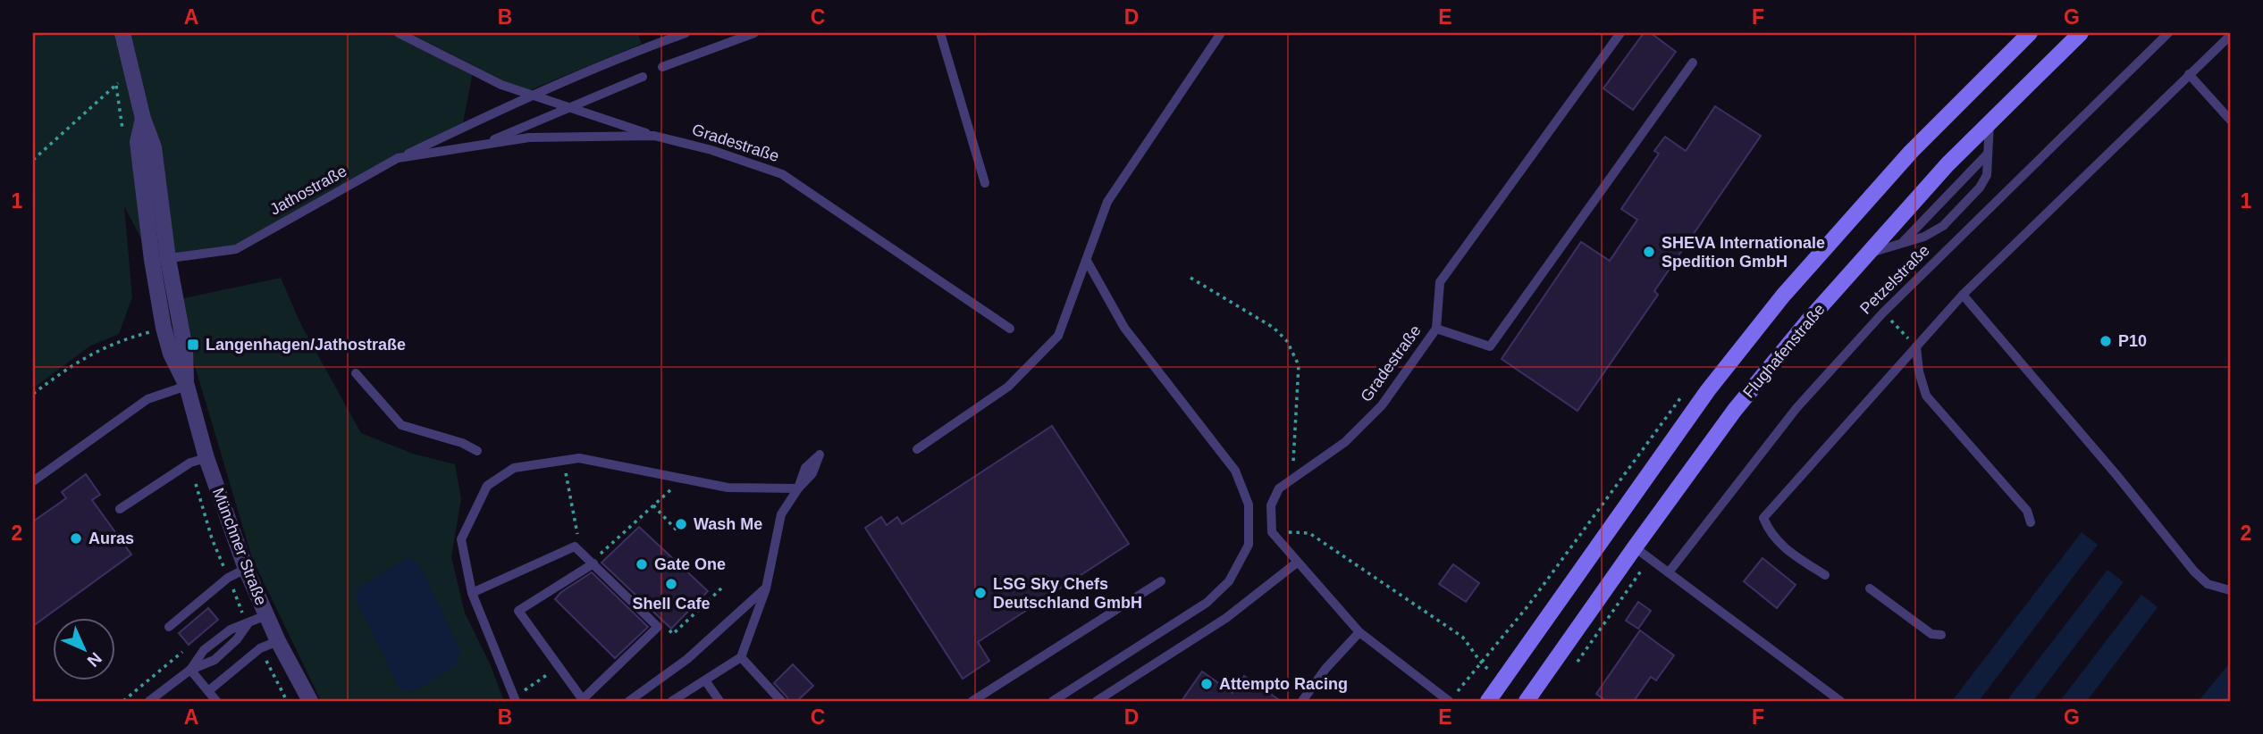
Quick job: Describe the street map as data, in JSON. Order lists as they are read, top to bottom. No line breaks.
{"streets":{"main road":["Flughafenstraße"],"street":["Münchner Straße"],"lane":["Gradestraße","Jathostraße","Petzelstraße"]},"crossings":[["Gradestraße","Jathostraße"],["Jathostraße","Münchner Straße"]],"places":{"other":["SHEVA Internationale Spedition GmbH","P10","Wash Me","Auras","Gate One","Shell Cafe","LSG Sky Chefs Deutschland GmbH","Attempto Racing"],"transit":["Langenhagen/Jathostraße"]},"north":"bottom right","grid":{"columns":["A","B","C","D","E","F","G"],"rows":["1","2"]}}
